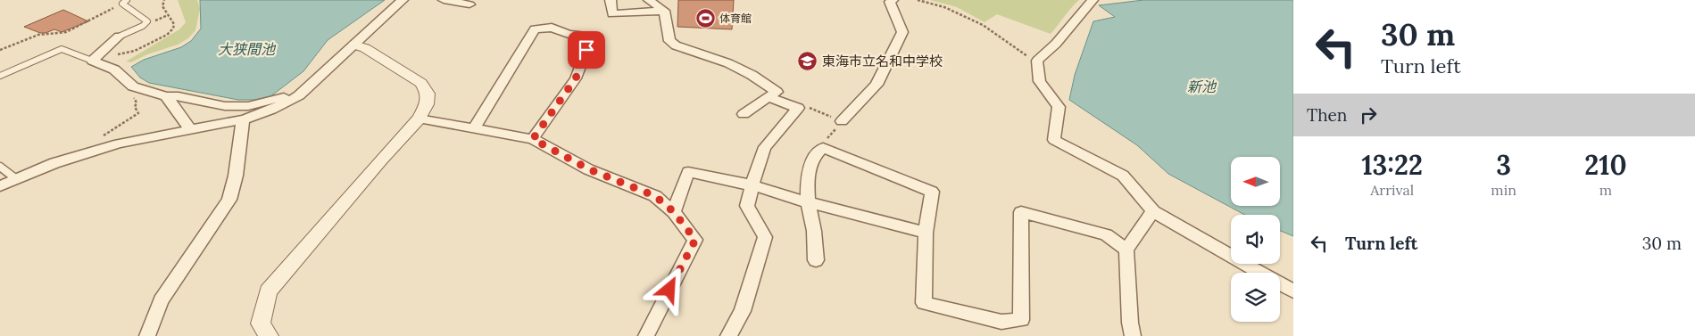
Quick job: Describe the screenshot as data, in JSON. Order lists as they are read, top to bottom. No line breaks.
{"water":["大狭間池","新池"],"places":{"sports":["体育館"],"school or university":["東海市立名和中学校"]},"north":"left","page":{"turn":["30 m","Turn left"],"then":"Then","eta":["13:22","Arrival","3","min","210","m"],"list":[{"name":"Turn left","value":"30 m"}]}}
